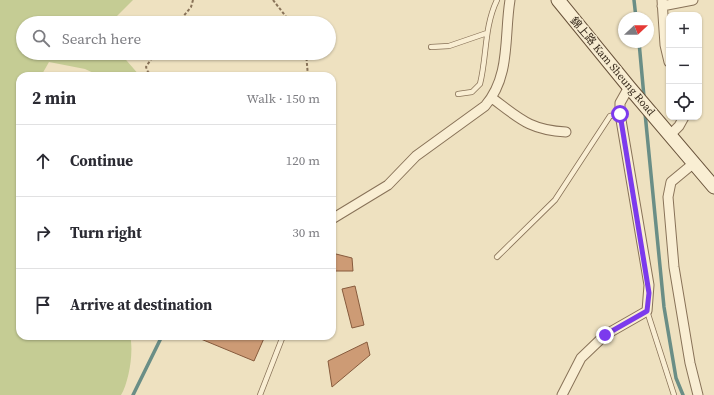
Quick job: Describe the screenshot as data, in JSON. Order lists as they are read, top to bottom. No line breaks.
{"streets":{"main road":["錦上路 Kam Sheung Road"]},"north":"right","page":{"map_buttons":["+","−"],"search":"Search here","heading":["2 min","Walk · 150 m"],"list":[["Continue","120 m"],["Turn right","30 m"],"Arrive at destination"]}}
